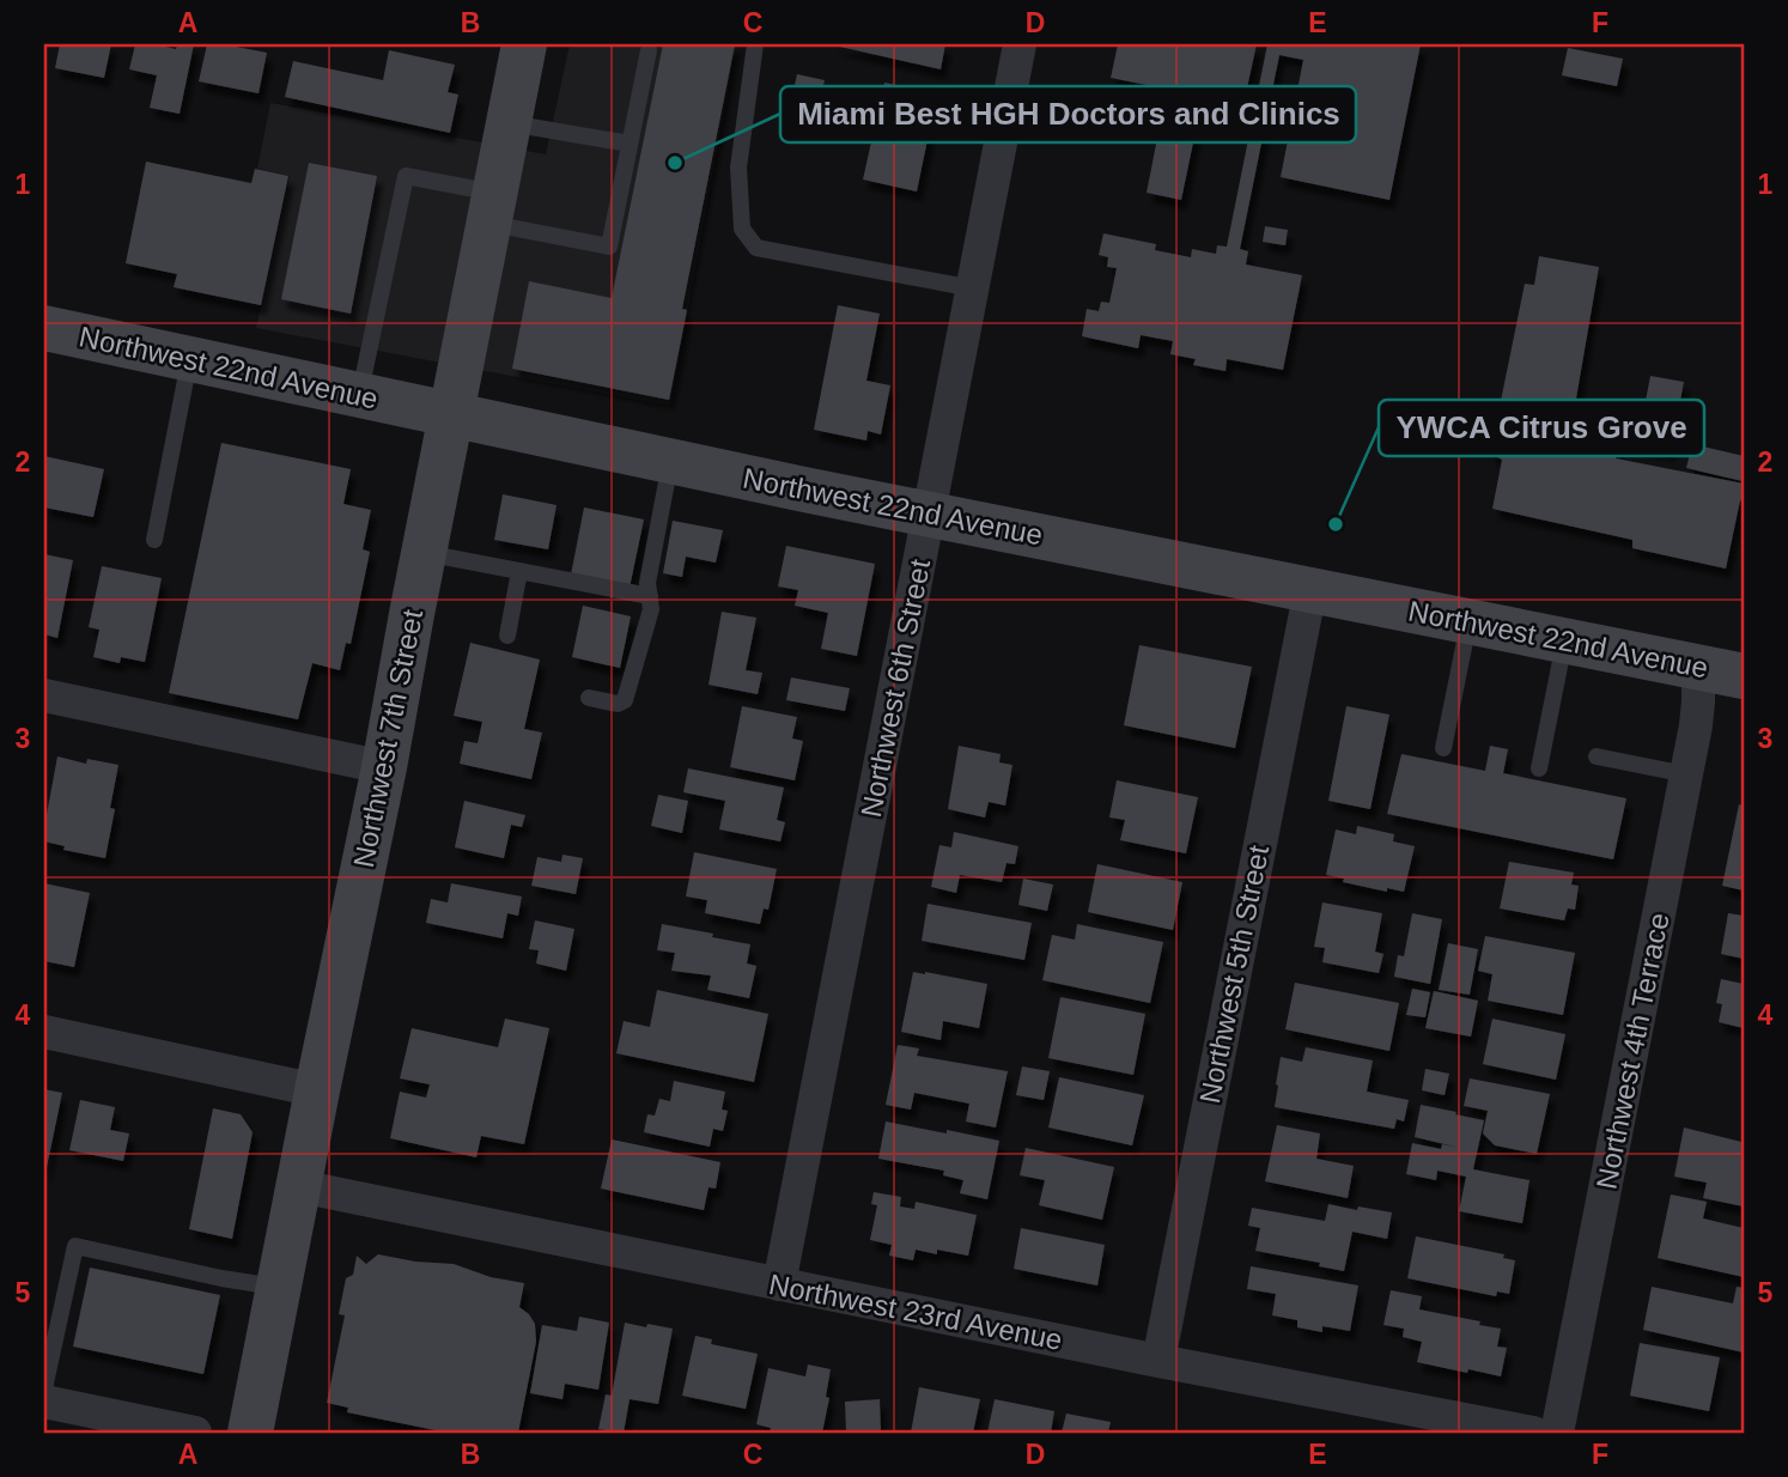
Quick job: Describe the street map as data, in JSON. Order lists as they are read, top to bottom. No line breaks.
{"streets":{"main road":["Northwest 22nd Avenue","Northwest 7th Street"],"street":["Northwest 6th Street","Northwest 5th Street","Northwest 4th Terrace","Northwest 23rd Avenue"]},"crossings":[["Northwest 22nd Avenue","Northwest 6th Street"],["Northwest 22nd Avenue","Northwest 7th Street"],["Northwest 22nd Avenue","Northwest 5th Street"],["Northwest 22nd Avenue","Northwest 4th Terrace"],["Northwest 6th Street","Northwest 23rd Avenue"],["Northwest 7th Street","Northwest 23rd Avenue"],["Northwest 5th Street","Northwest 23rd Avenue"]],"places":["Miami Best HGH Doctors and Clinics","YWCA Citrus Grove"],"grid":{"columns":["A","B","C","D","E","F"],"rows":["1","2","3","4","5"]}}
